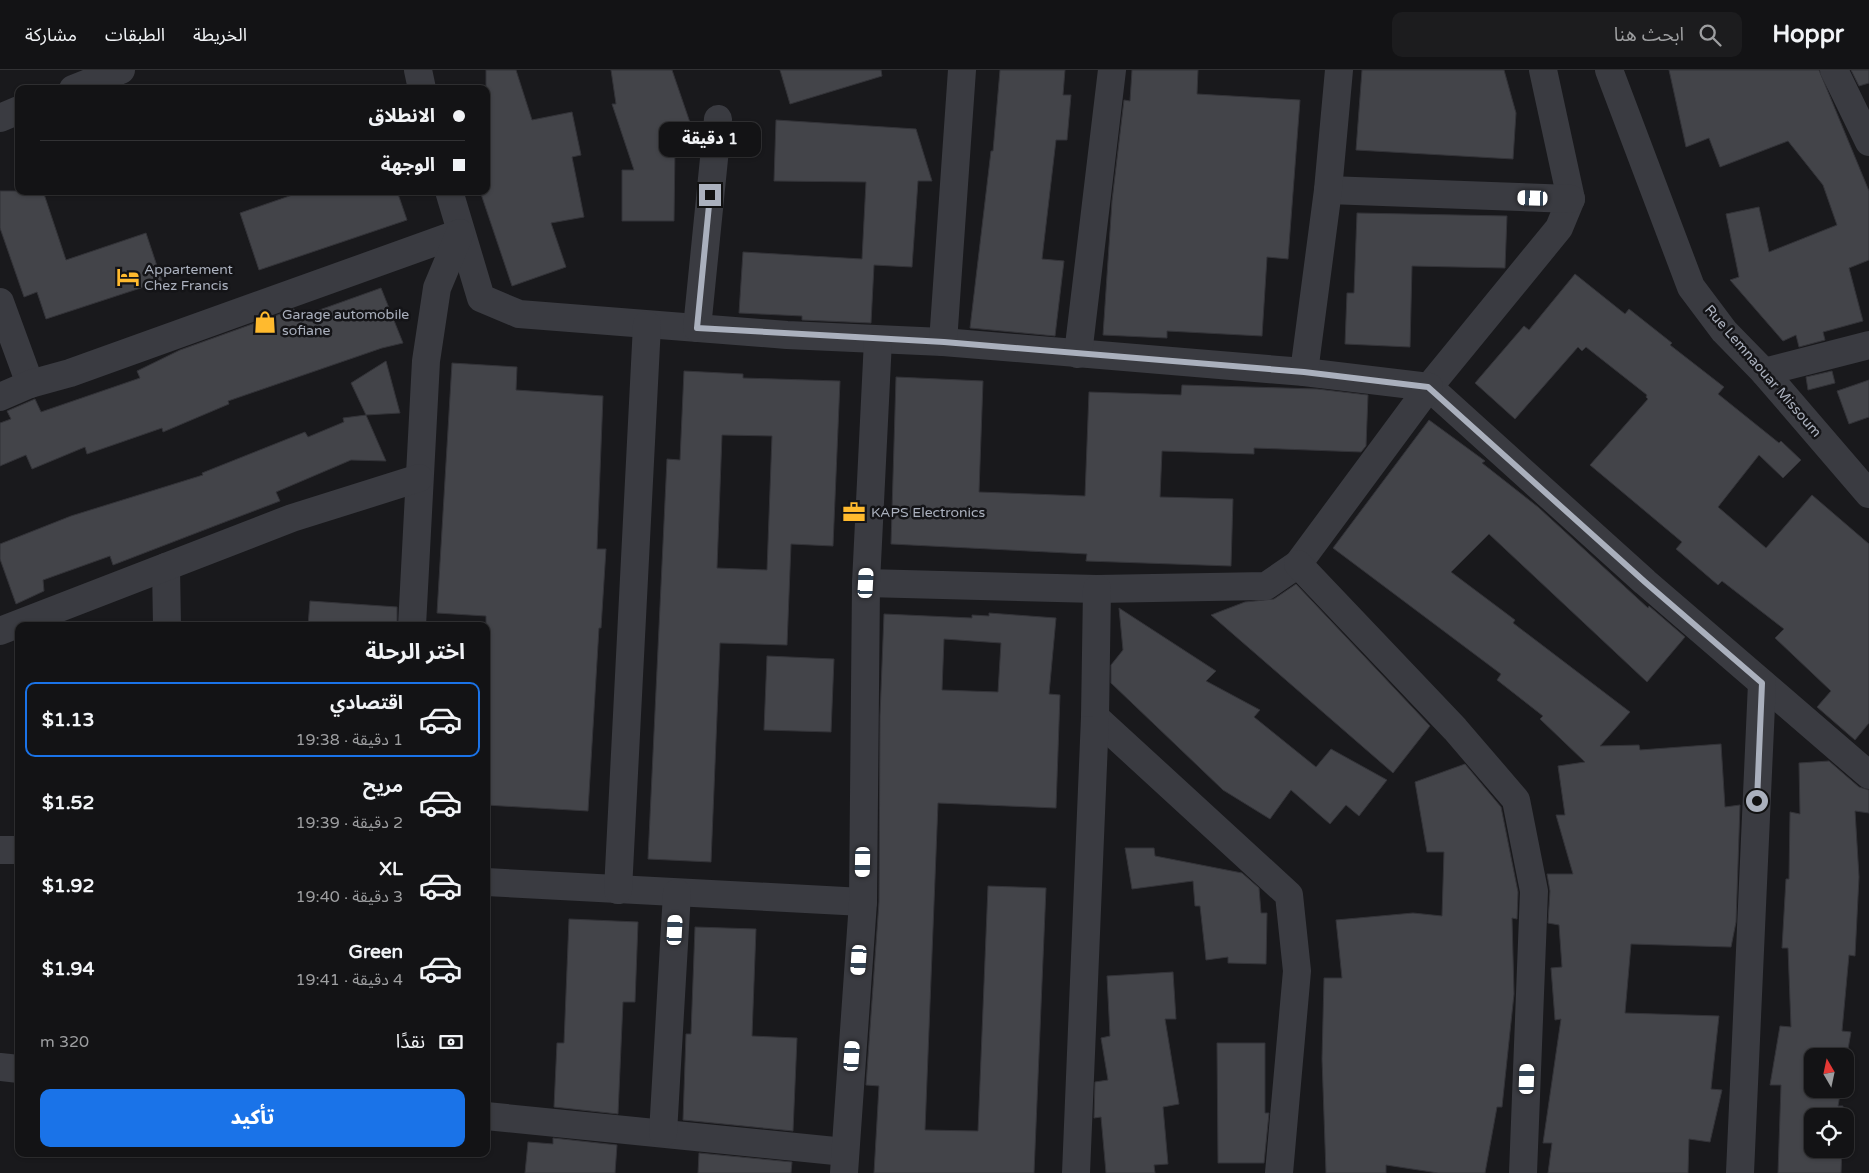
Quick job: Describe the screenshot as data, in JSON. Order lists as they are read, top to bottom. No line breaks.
{"streets":{"street":["Rue Lemnaouar Missoum"]},"places":{"hotel":["Appartement Chez Francis"],"shop":["Garage automobile sofiane"],"office":["KAPS Electronics"]},"north":"top","page":{"header":"Hoppr","search":"ابحث هنا","nav":["الخريطة","الطبقات","مشاركة"],"banner":["الانطلاق","الوجهة"],"bubble":"1 دقيقة","heading":"اختر الرحلة","list":[{"name":"اقتصادي","note":"1 دقيقة · 19:38","value":"$1.13"},{"name":"مريح","note":"2 دقيقة · 19:39","value":"$1.52"},{"name":"XL","note":"3 دقيقة · 19:40","value":"$1.92"},{"name":"Green","note":"4 دقيقة · 19:41","value":"$1.94"}],"pay":["نقدًا","320 m"],"buttons":"تأكيد"}}
